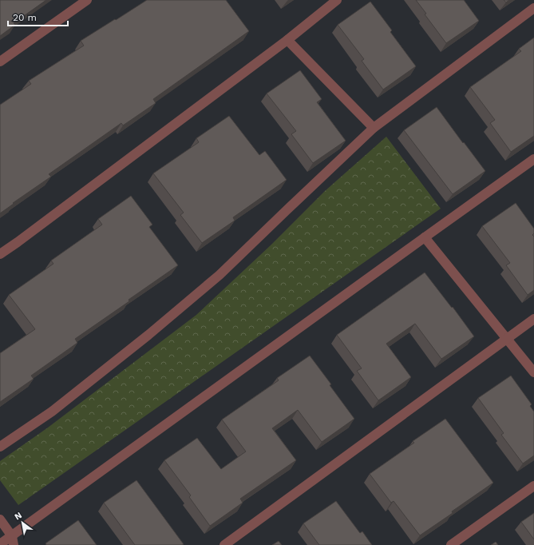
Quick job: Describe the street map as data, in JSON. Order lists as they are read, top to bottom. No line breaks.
{"scale_bar":"20 m","north":"top left"}
